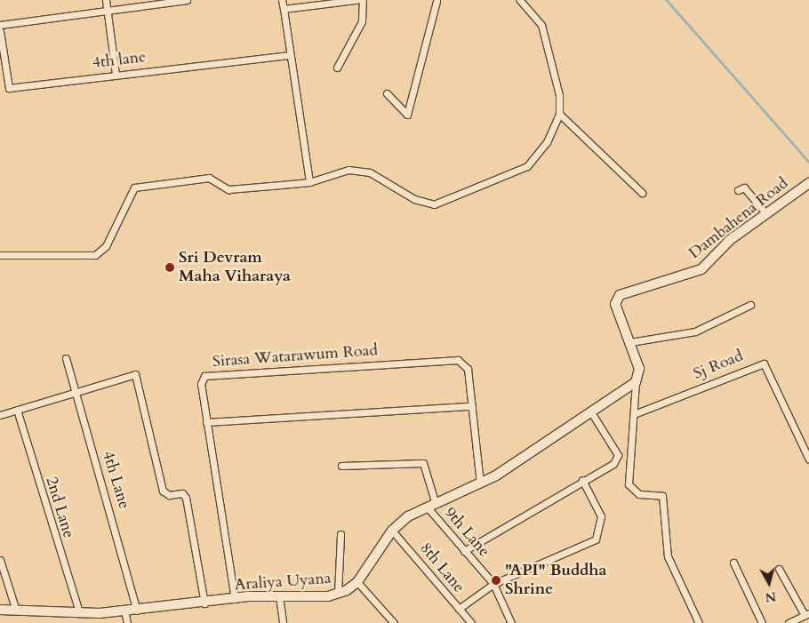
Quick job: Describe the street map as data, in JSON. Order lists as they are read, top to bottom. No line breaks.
{"streets":{"street":["4th lane","Dambahena Road","Sirasa Watarawum Road","Sj Road","4th Lane","2nd Lane","9th Lane","8th Lane","Araliya Uyana"]},"crossings":[["Dambahena Road","Araliya Uyana"],["Sirasa Watarawum Road","Araliya Uyana"],["4th Lane","Araliya Uyana"],["2nd Lane","Araliya Uyana"],["9th Lane","Araliya Uyana"],["8th Lane","Araliya Uyana"]],"places":["Sri Devram Maha Viharaya","\"API\" Buddha Shrine"],"north":"bottom"}
